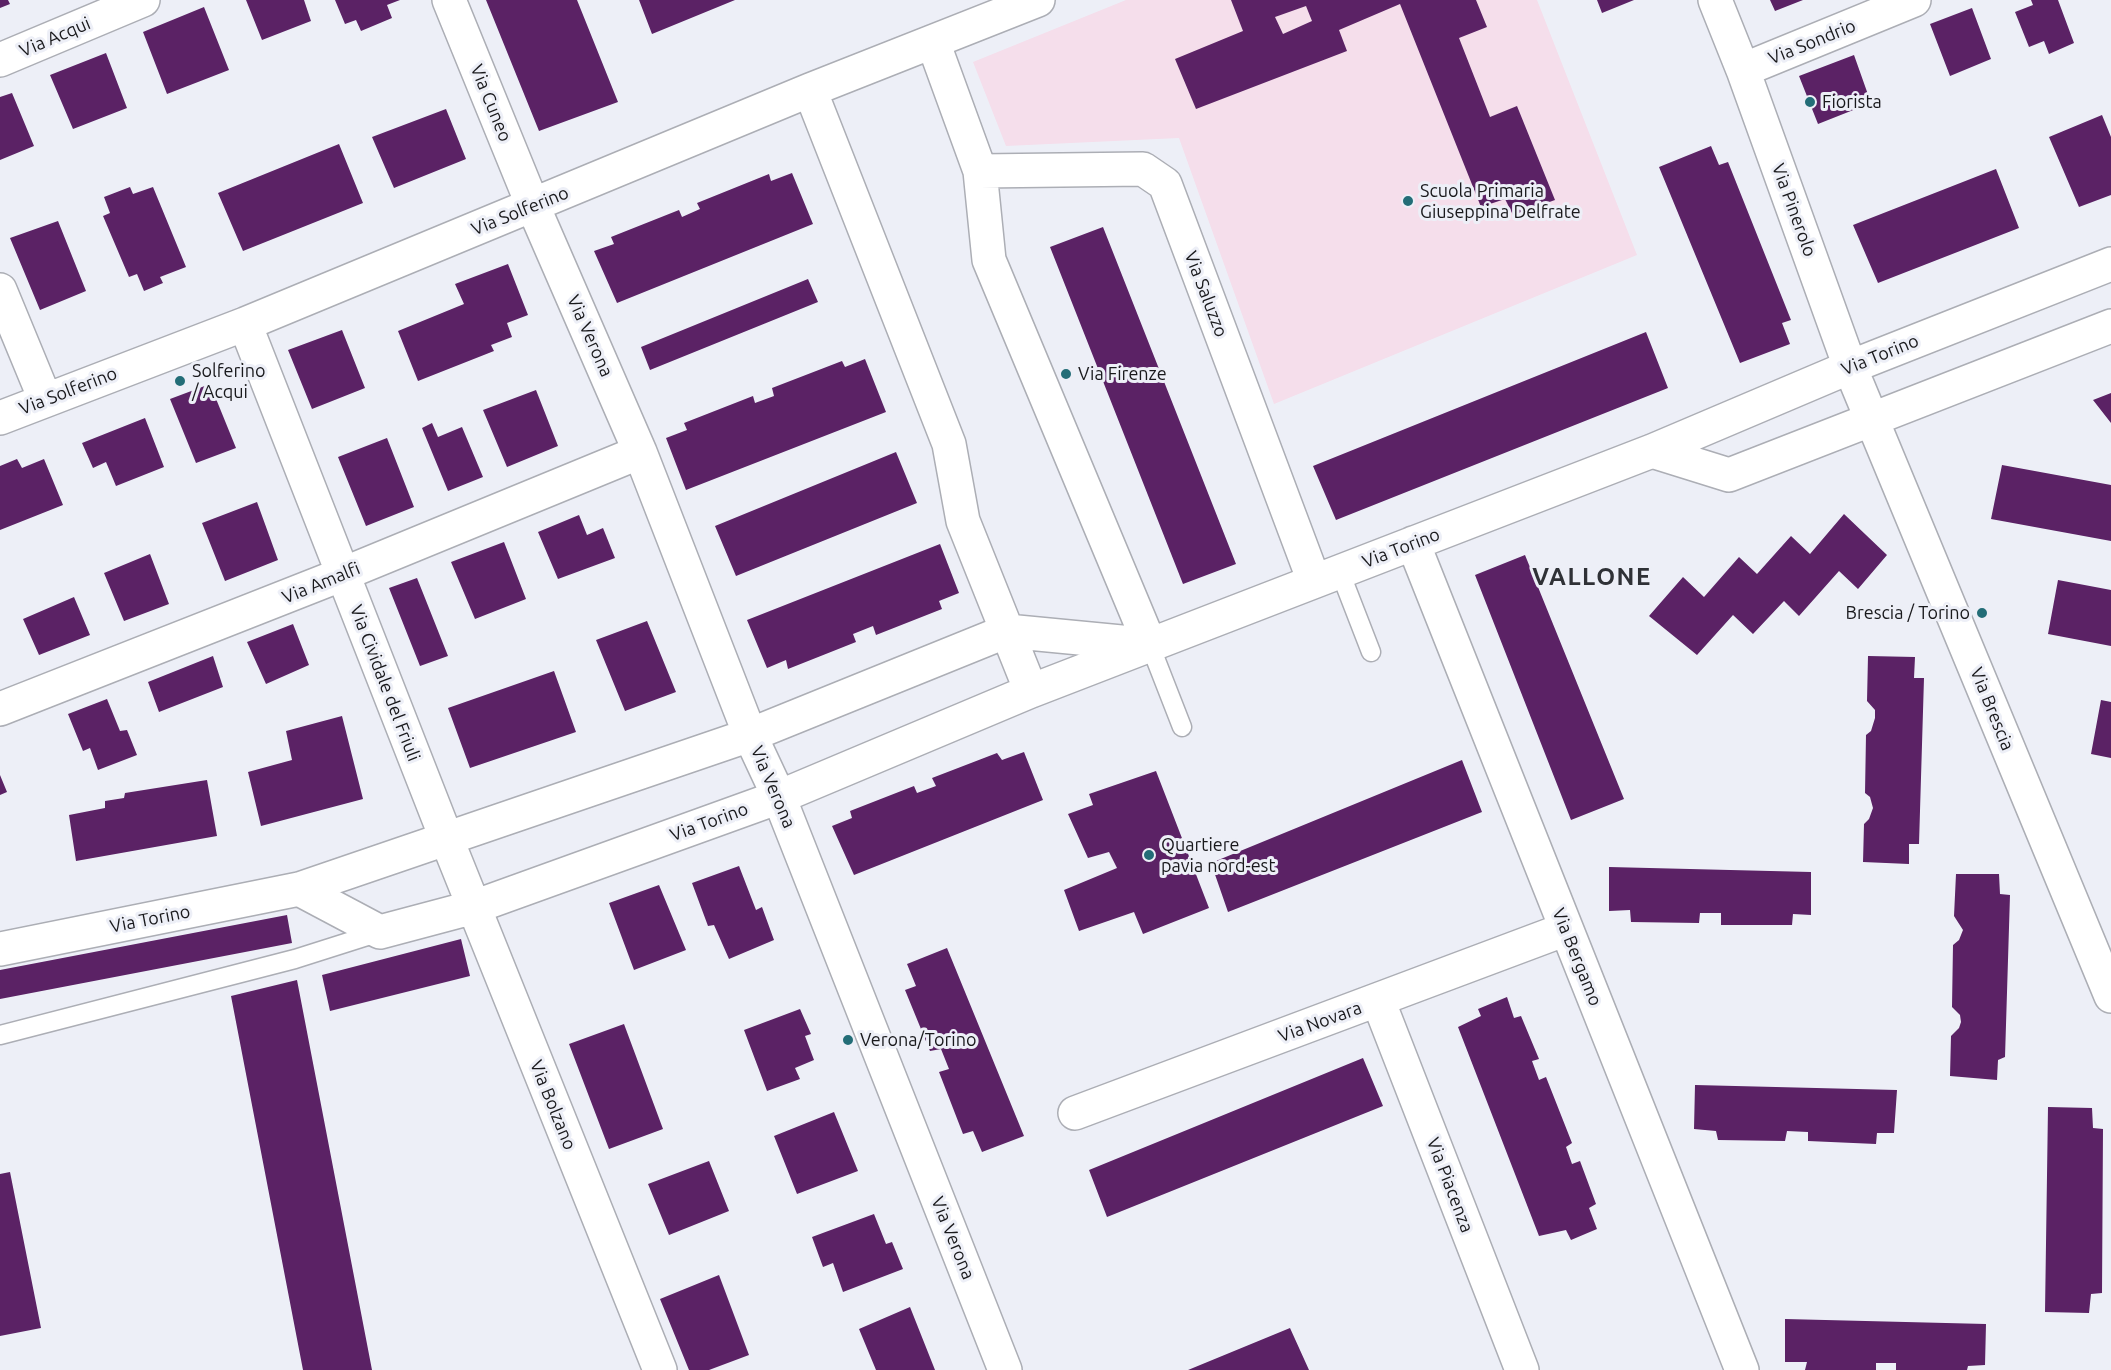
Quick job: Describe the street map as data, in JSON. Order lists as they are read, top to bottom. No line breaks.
{"streets":{"street":["Via Acqui","Via Sondrio","Via Cuneo","Via Pinerolo","Via Solferino","Via Saluzzo","Via Verona","Via Torino","Via Amalfi","Via Cividale del Friuli","Via Brescia","Via Bergamo","Via Novara","Via Bolzano","Via Piacenza"]},"crossings":[["Via Sondrio","Via Pinerolo"],["Via Cuneo","Via Solferino"],["Via Cuneo","Via Verona"],["Via Pinerolo","Via Torino"],["Via Pinerolo","Via Brescia"],["Via Solferino","Via Verona"],["Via Solferino","Via Cividale del Friuli"],["Via Saluzzo","Via Torino"],["Via Verona","Via Torino"],["Via Verona","Via Amalfi"],["Via Torino","Via Cividale del Friuli"],["Via Torino","Via Bergamo"],["Via Torino","Via Bolzano"],["Via Amalfi","Via Cividale del Friuli"],["Via Cividale del Friuli","Via Bolzano"],["Via Bergamo","Via Novara"],["Via Novara","Via Piacenza"]],"districts":["VALLONE"],"places":["Fiorista","Scuola Primaria Giuseppina Delfrate","Via Firenze","Solferino / Acqui","Brescia / Torino","Quartiere pavia nord-est","Verona/Torino"]}
